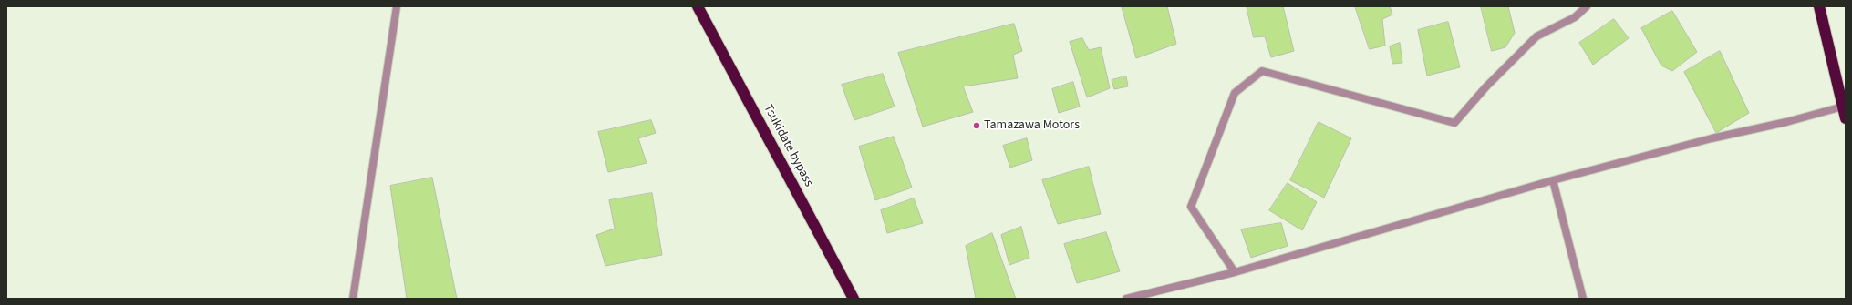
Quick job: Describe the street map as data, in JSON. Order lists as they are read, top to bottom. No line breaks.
{"streets":{"highway":["Tsukidate bypass"]},"places":["Tamazawa Motors"]}
